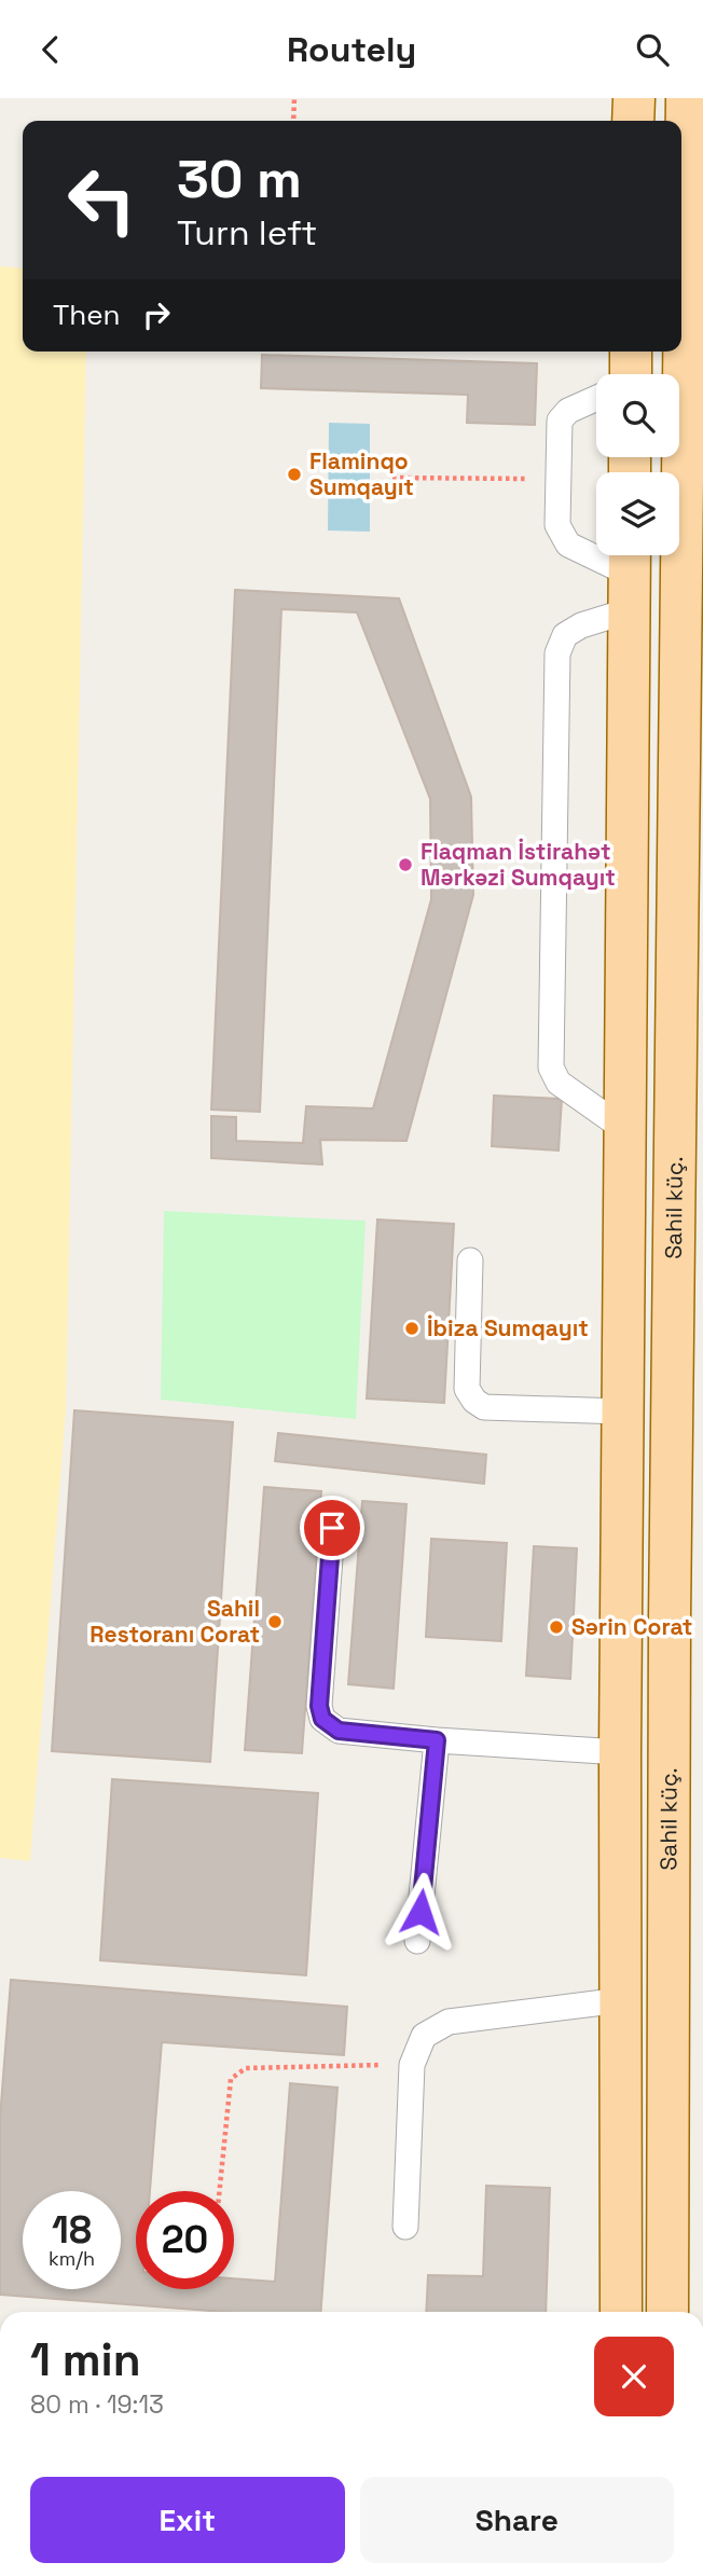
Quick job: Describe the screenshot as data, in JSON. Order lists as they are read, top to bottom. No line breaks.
{"streets":{"main road":["Sahil küç."]},"places":["Flaminqo Sumqayıt","Flaqman İstirahət Mərkəzi Sumqayıt","İbiza Sumqayıt","Sahil Restoranı Corat","Sərin Corat"],"page":{"header":"Routely","turn":["30 m","Turn left"],"then":"Then","speed":"18 km/h","limit":"20","heading":["1 min","80 m · 19:13"],"buttons":["Exit","Share"]}}
